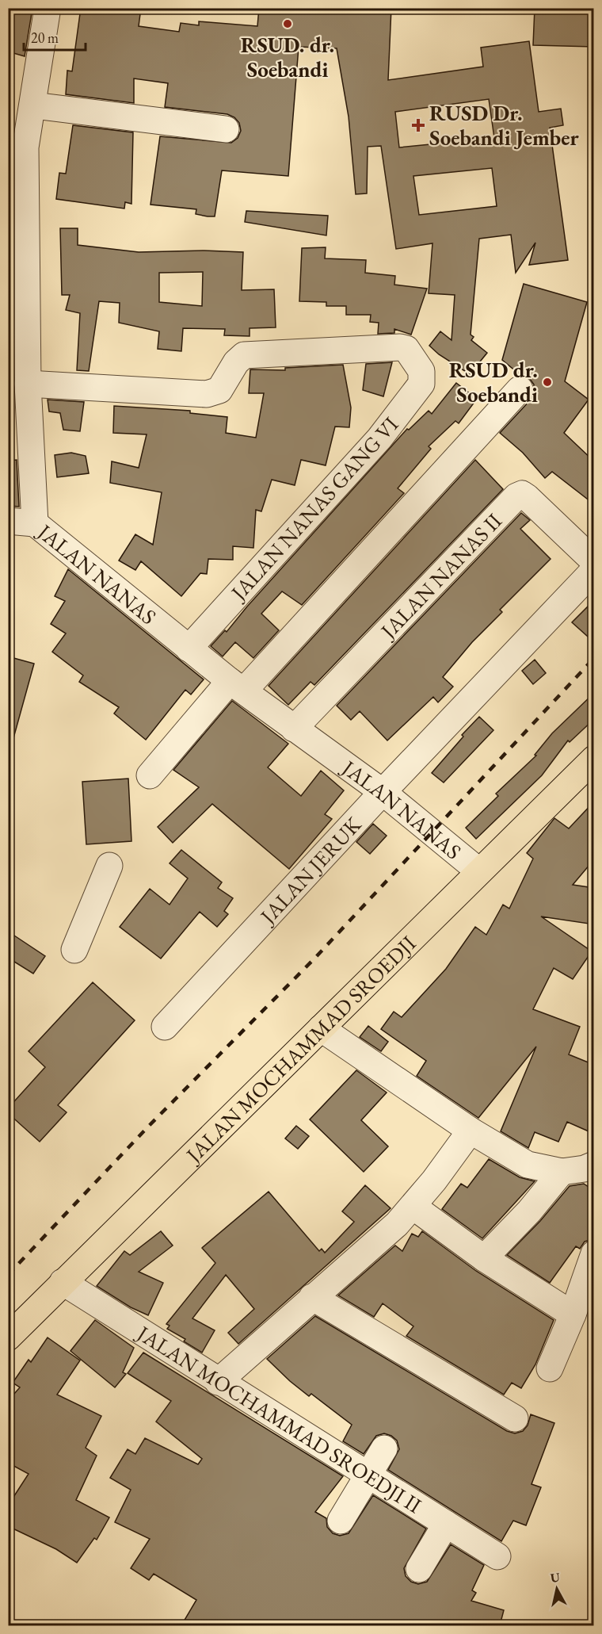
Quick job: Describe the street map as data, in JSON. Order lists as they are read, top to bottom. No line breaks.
{"streets":{"main road":["JALAN MOCHAMMAD SROEDJI"],"street":["JALAN NANAS GANG VI","JALAN NANAS","JALAN NANAS II","JALAN JERUK","JALAN MOCHAMMAD SROEDJI II"]},"crossings":[["JALAN NANAS GANG VI","JALAN NANAS"],["JALAN NANAS","JALAN NANAS II"],["JALAN NANAS","JALAN JERUK"],["JALAN NANAS","JALAN MOCHAMMAD SROEDJI"],["JALAN MOCHAMMAD SROEDJI","JALAN MOCHAMMAD SROEDJI II"]],"places":{"other":["RSUD. dr. Soebandi","RSUD dr. Soebandi"],"health":["RUSD Dr. Soebandi Jember"]},"scale_bar":"20 m","north":"top"}
